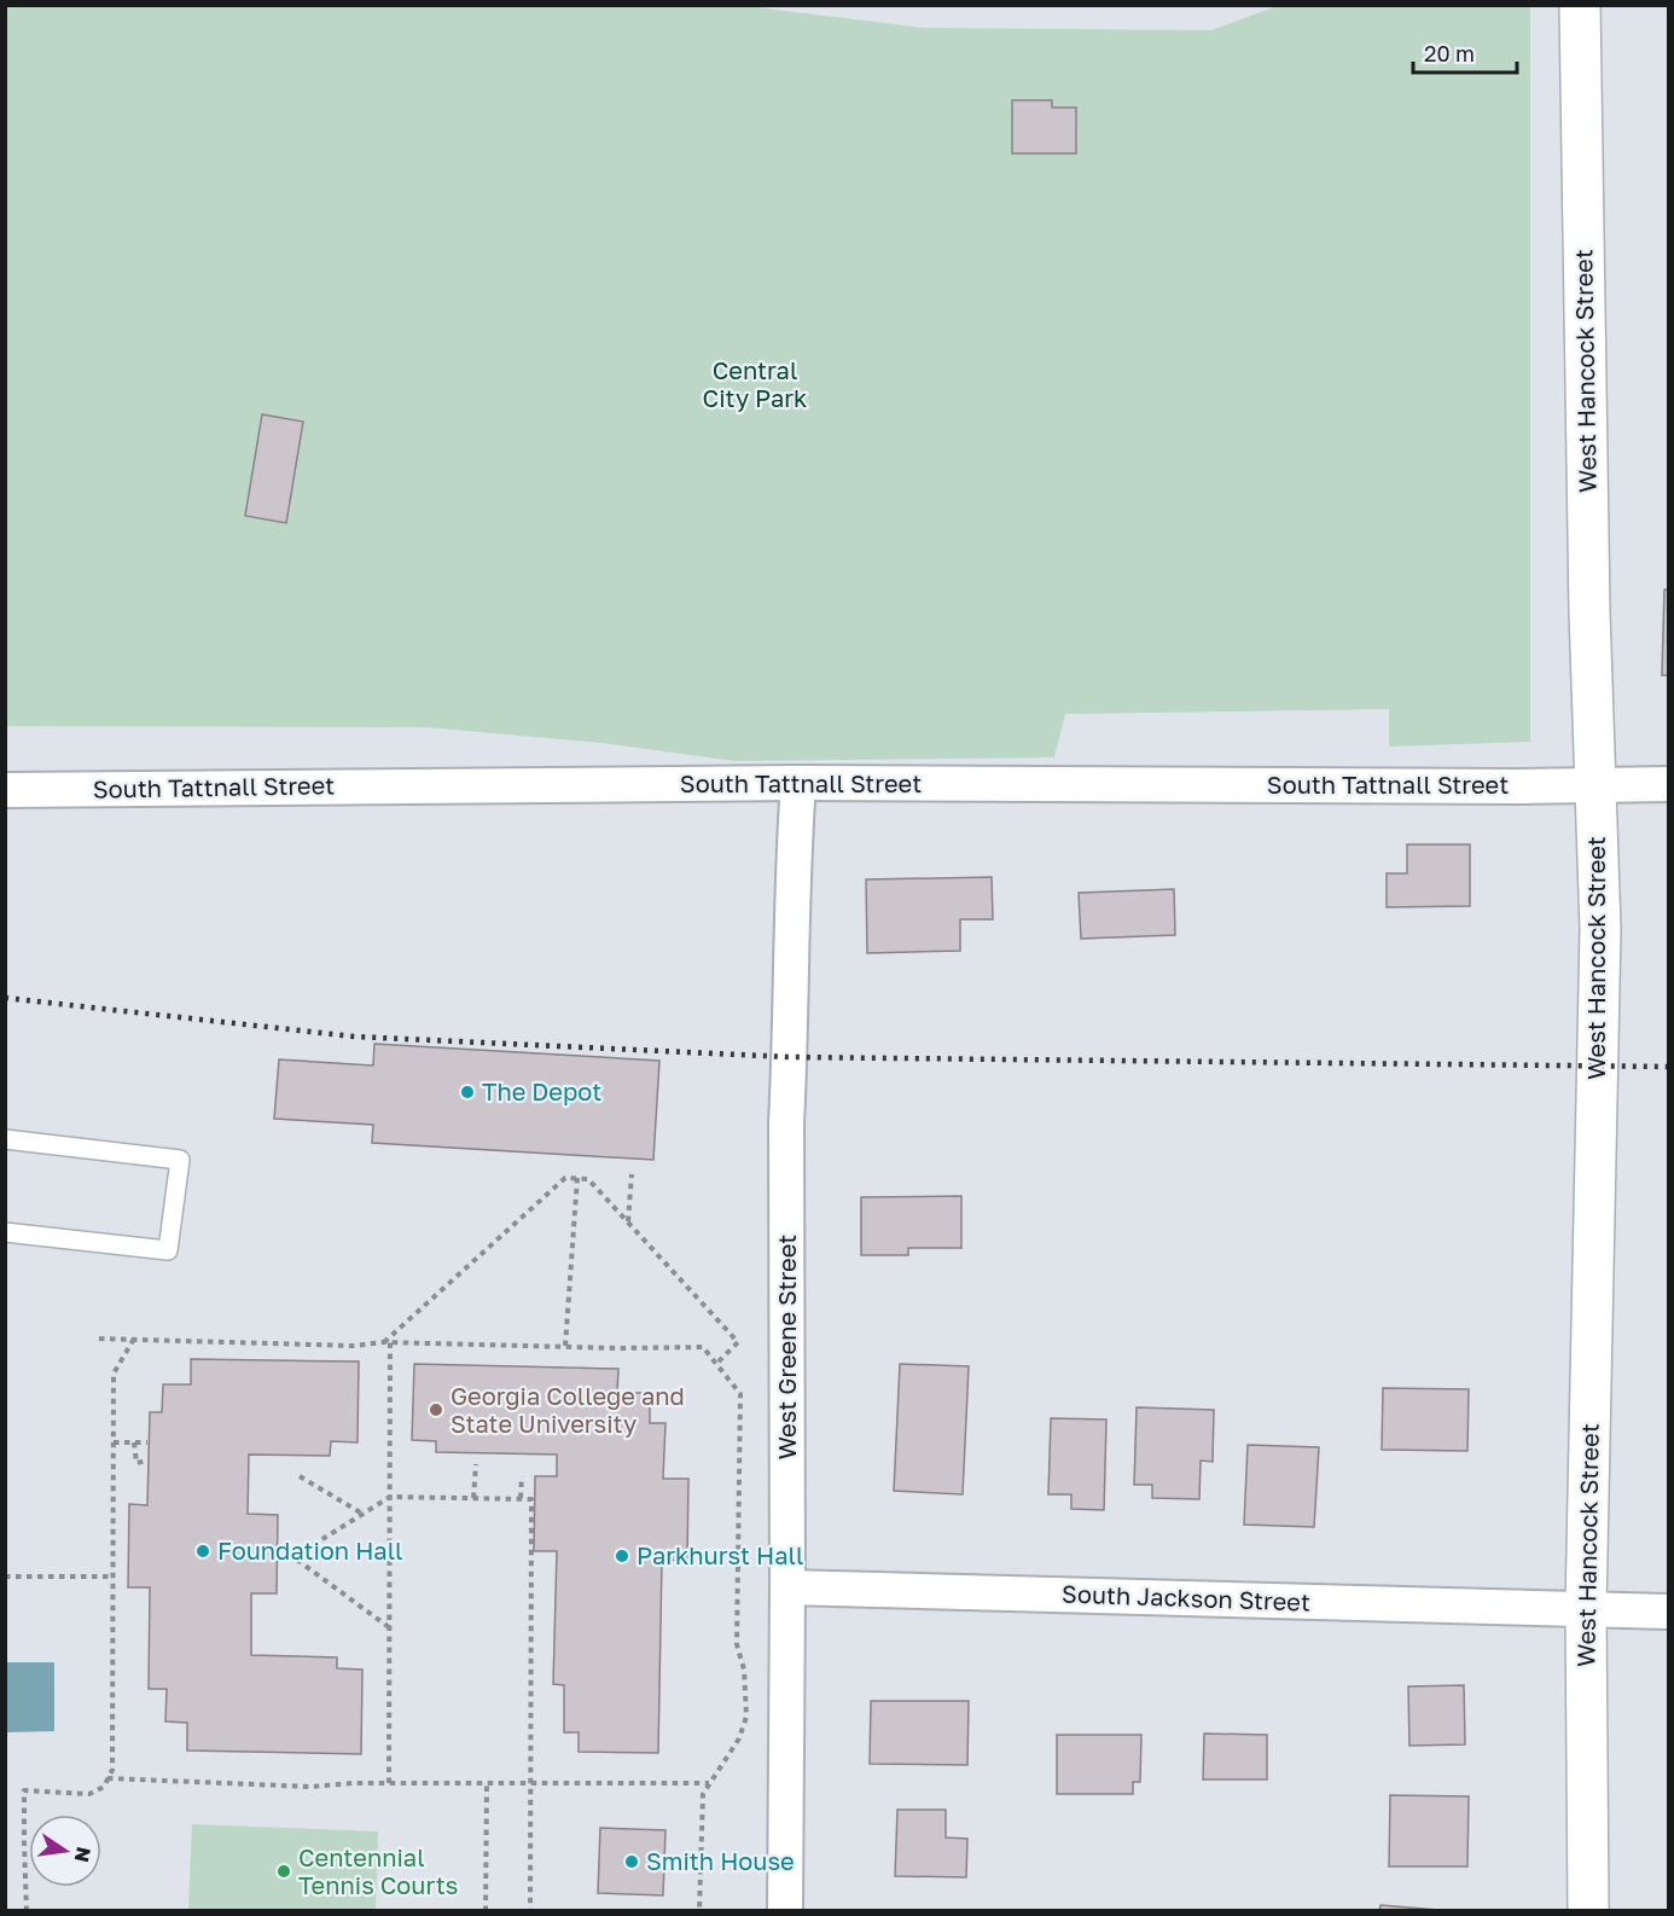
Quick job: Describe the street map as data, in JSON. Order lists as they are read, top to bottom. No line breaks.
{"streets":{"main road":["West Hancock Street"],"street":["South Tattnall Street","West Greene Street","South Jackson Street"]},"crossings":[["West Hancock Street","South Tattnall Street"],["West Hancock Street","South Jackson Street"],["South Tattnall Street","West Greene Street"],["West Greene Street","South Jackson Street"]],"parks":["Central City Park"],"places":["The Depot","Georgia College and State University","Foundation Hall","Parkhurst Hall","Smith House","Centennial Tennis Courts"],"scale_bar":"20 m","north":"right"}
